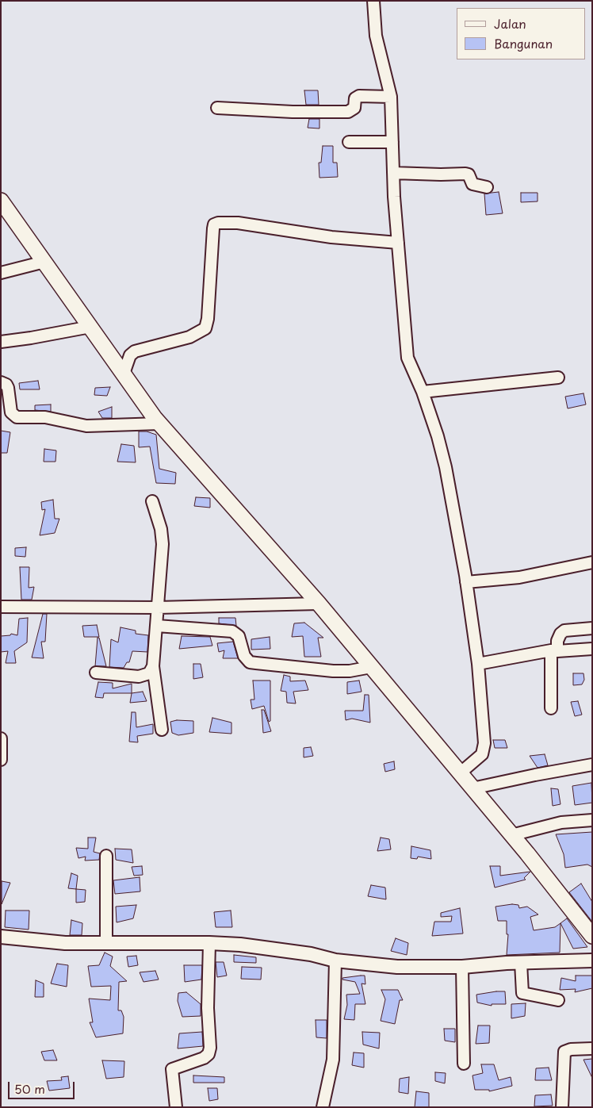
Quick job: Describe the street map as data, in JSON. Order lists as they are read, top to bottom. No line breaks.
{"legend":["Jalan","Bangunan"],"scale_bar":"50 m"}
